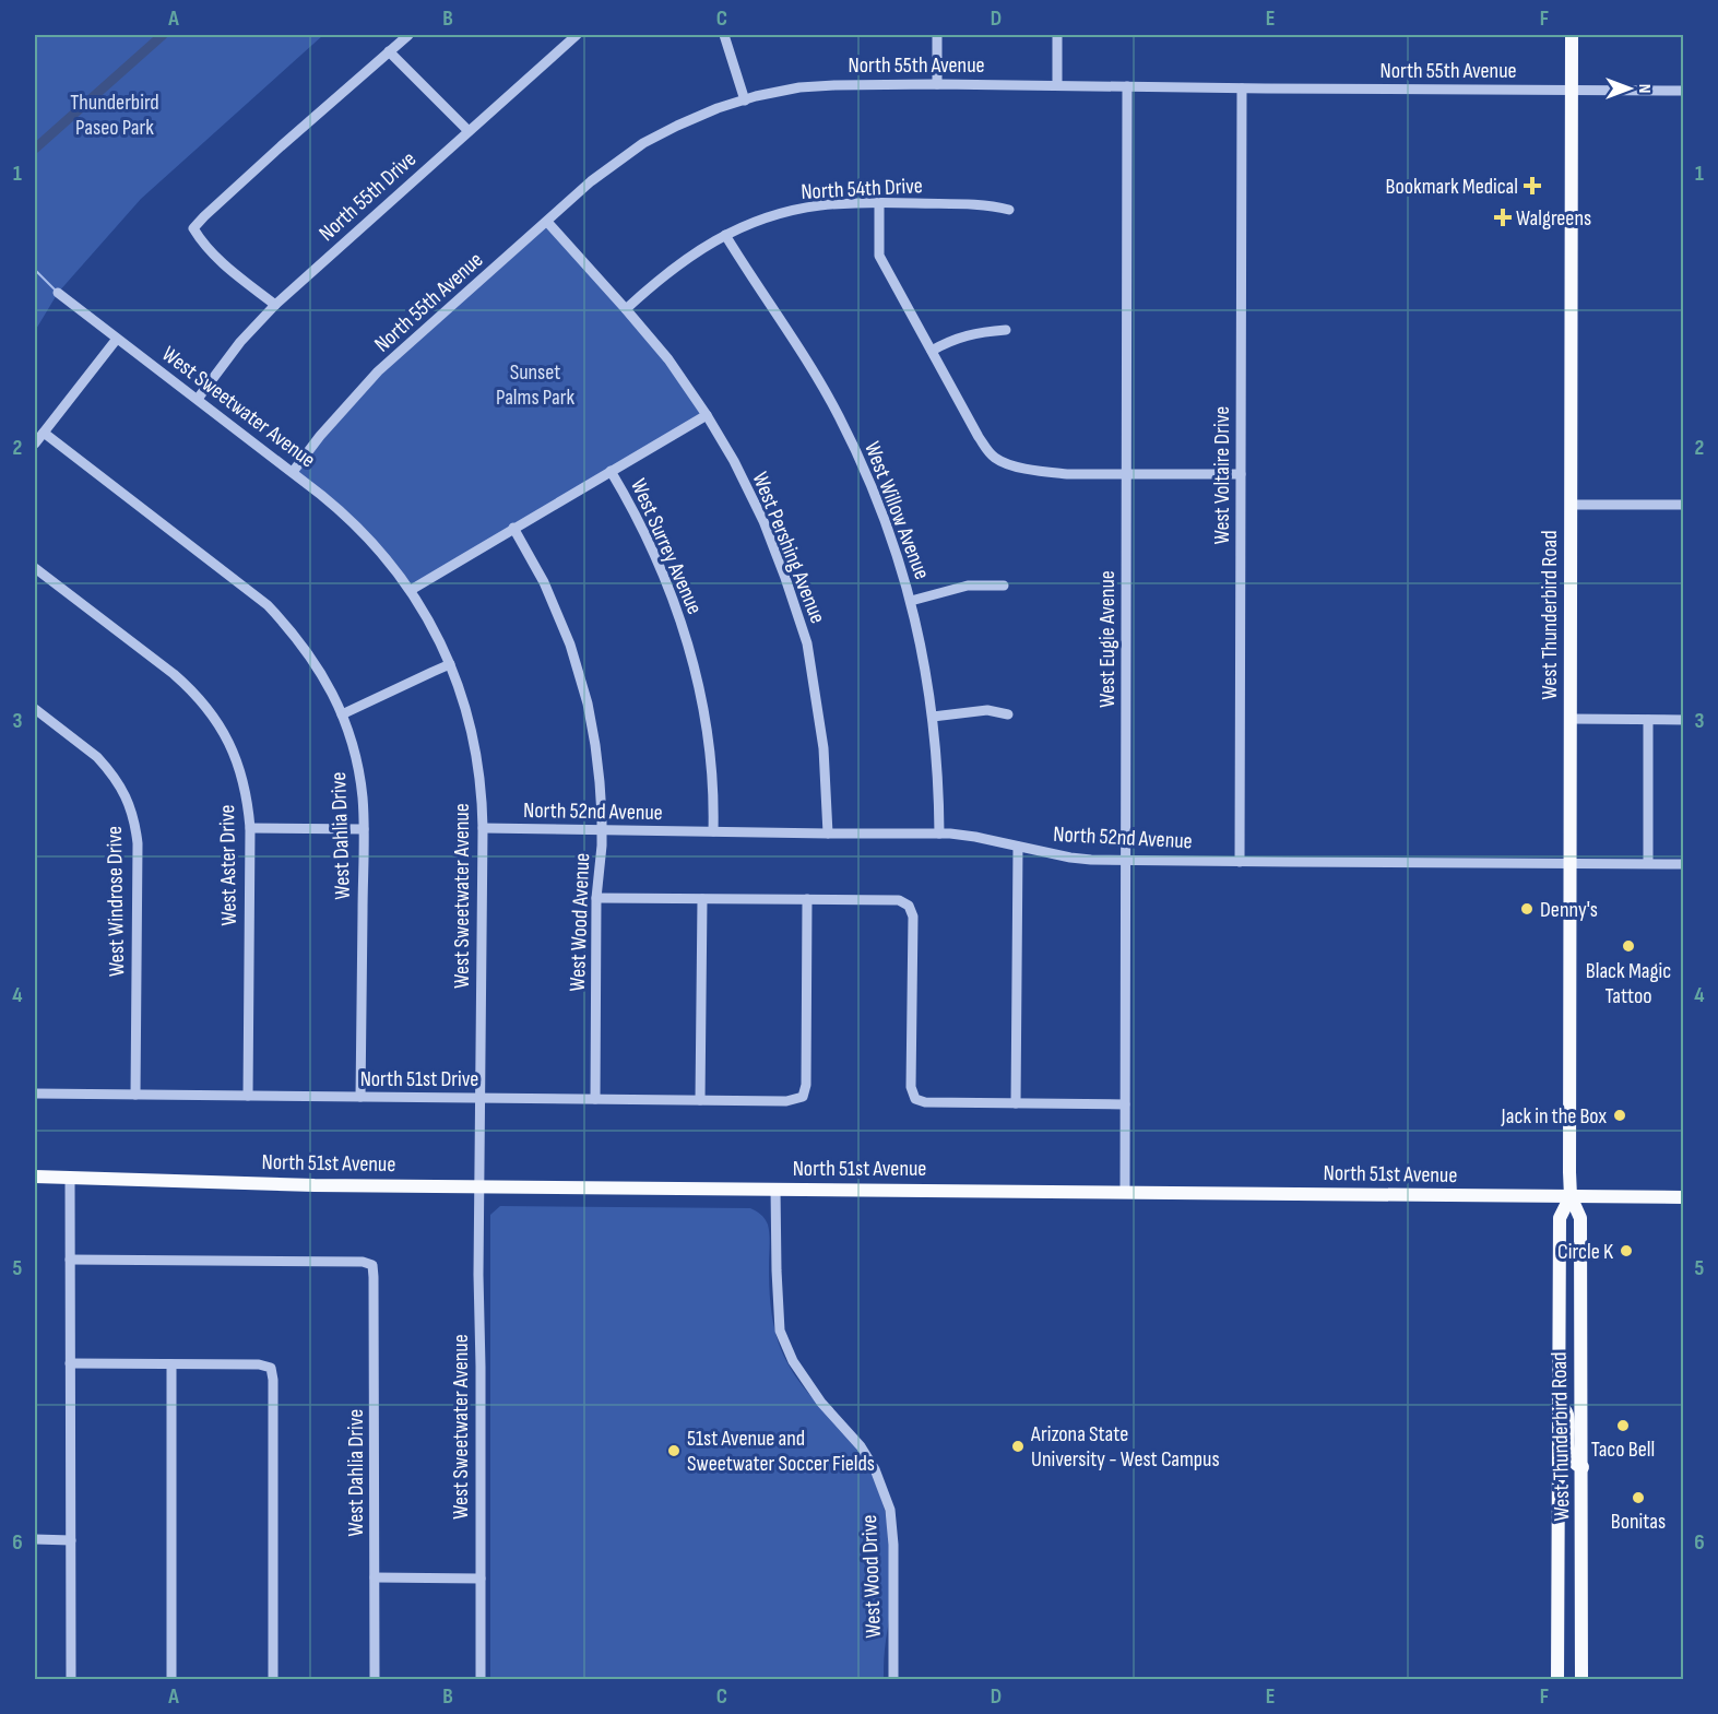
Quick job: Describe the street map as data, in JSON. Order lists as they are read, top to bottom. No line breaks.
{"streets":{"main road":["West Thunderbird Road","North 51st Avenue"],"street":["North 55th Avenue","North 54th Drive","North 55th Drive","West Sweetwater Avenue","West Voltaire Drive","West Willow Avenue","West Surrey Avenue","West Pershing Avenue","West Eugie Avenue","North 52nd Avenue","West Dahlia Drive","West Aster Drive","West Windrose Drive","West Wood Avenue","North 51st Drive","West Wood Drive"]},"crossings":[["North 55th Avenue","West Sweetwater Avenue"],["North 55th Avenue","West Voltaire Drive"],["North 55th Avenue","West Pershing Avenue"],["North 55th Avenue","West Thunderbird Road"],["North 55th Avenue","West Eugie Avenue"],["North 54th Drive","West Willow Avenue"],["North 54th Drive","West Pershing Avenue"],["North 55th Drive","West Sweetwater Avenue"],["West Sweetwater Avenue","North 52nd Avenue"],["West Sweetwater Avenue","North 51st Drive"],["West Sweetwater Avenue","North 51st Avenue"],["West Voltaire Drive","North 52nd Avenue"],["West Willow Avenue","North 52nd Avenue"],["West Surrey Avenue","North 52nd Avenue"],["West Pershing Avenue","North 52nd Avenue"],["West Thunderbird Road","North 52nd Avenue"],["West Thunderbird Road","North 51st Avenue"],["West Eugie Avenue","North 52nd Avenue"],["West Eugie Avenue","North 51st Avenue"],["North 52nd Avenue","West Wood Avenue"],["West Dahlia Drive","North 51st Drive"],["West Aster Drive","North 51st Drive"],["West Windrose Drive","North 51st Drive"],["West Wood Avenue","North 51st Drive"],["North 51st Avenue","West Wood Drive"]],"parks":["Thunderbird Paseo Park","Sunset Palms Park"],"places":{"health":["Bookmark Medical","Walgreens"],"other":["Denny's","Black Magic Tattoo","Jack in the Box","Circle K","Taco Bell","Arizona State University - West Campus","51st Avenue and Sweetwater Soccer Fields","Bonitas"]},"north":"right","grid":{"columns":["A","B","C","D","E","F"],"rows":["1","2","3","4","5","6"]}}
